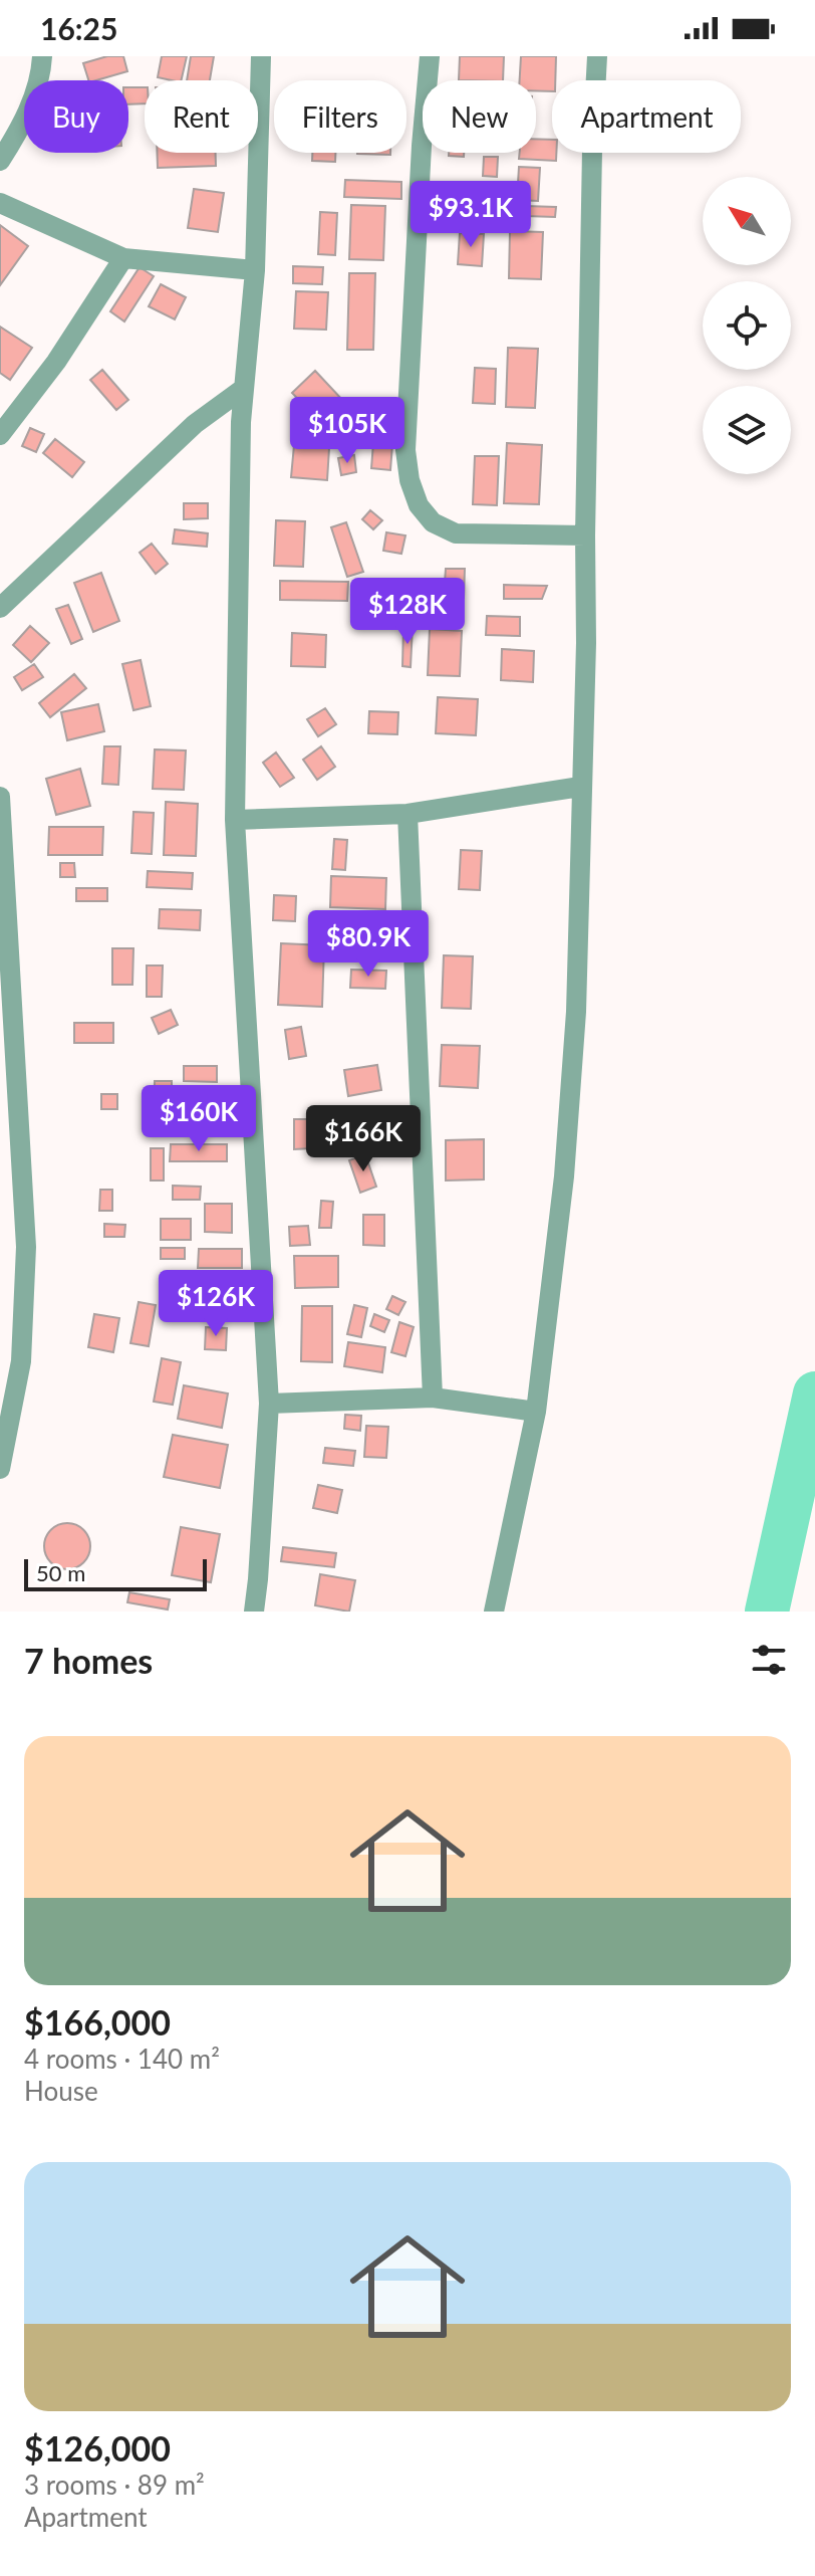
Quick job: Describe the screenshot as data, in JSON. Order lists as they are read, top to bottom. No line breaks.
{"scale_bar":"50 m","north":"top left","page":{"status":"16:25","chip":["Buy","Rent","Filters","New","Apartment"],"price":["$93.1K","$105K","$128K","$80.9K","$160K","$166K","$126K"],"scale":"50 m","heading":"7 homes","list":[{"name":"$166,000","note":"4 rooms · 140 m² · House"},{"name":"$126,000","note":"3 rooms · 89 m² · Apartment"}]}}
